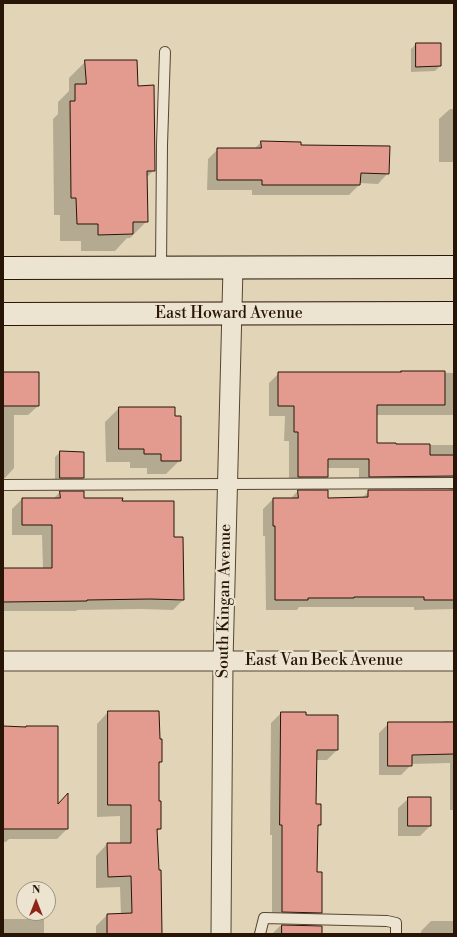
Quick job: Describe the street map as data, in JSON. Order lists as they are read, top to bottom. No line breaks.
{"streets":{"main road":["East Howard Avenue"],"street":["South Kingan Avenue","East Van Beck Avenue"]},"crossings":[["East Howard Avenue","South Kingan Avenue"],["South Kingan Avenue","East Van Beck Avenue"]],"north":"top"}
